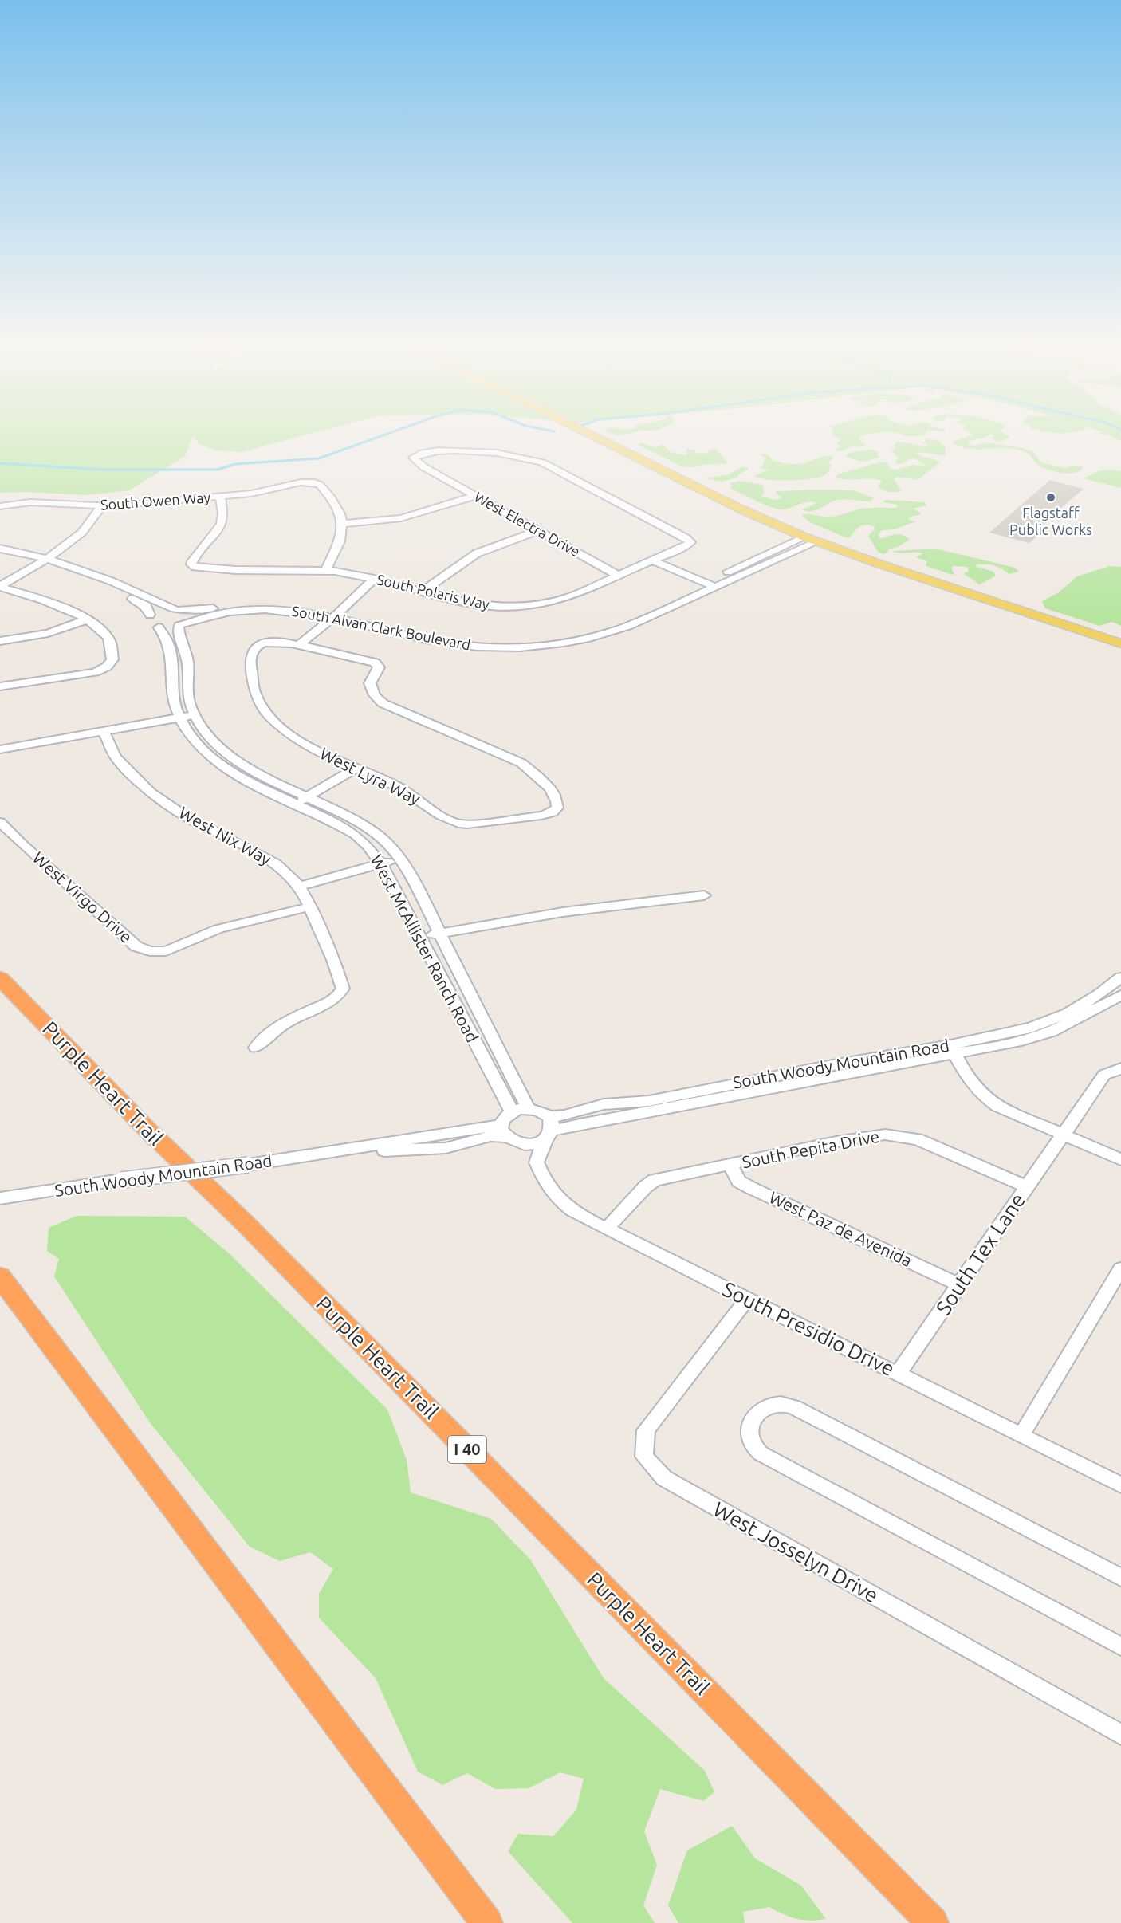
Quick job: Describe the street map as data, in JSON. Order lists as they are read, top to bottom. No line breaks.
{"streets":{"highway":["Purple Heart Trail","I 40"],"street":["South Owen Way","West Electra Drive","South Polaris Way","South Alvan Clark Boulevard","West Lyra Way","West Nix Way","West Virgo Drive","West McAllister Ranch Road","South Woody Mountain Road","South Pepita Drive","West Paz de Avenida","South Tex Lane","South Presidio Drive","West Josselyn Drive"]},"crossings":[["South Owen Way","South Polaris Way"],["West Electra Drive","South Polaris Way"],["South Alvan Clark Boulevard","West McAllister Ranch Road"],["West Nix Way","West Virgo Drive"],["West McAllister Ranch Road","South Woody Mountain Road"],["South Pepita Drive","West Paz de Avenida"],["South Pepita Drive","South Tex Lane"],["South Pepita Drive","South Presidio Drive"],["West Paz de Avenida","South Tex Lane"],["South Tex Lane","South Presidio Drive"],["South Presidio Drive","West Josselyn Drive"]],"places":["Flagstaff Public Works"]}
